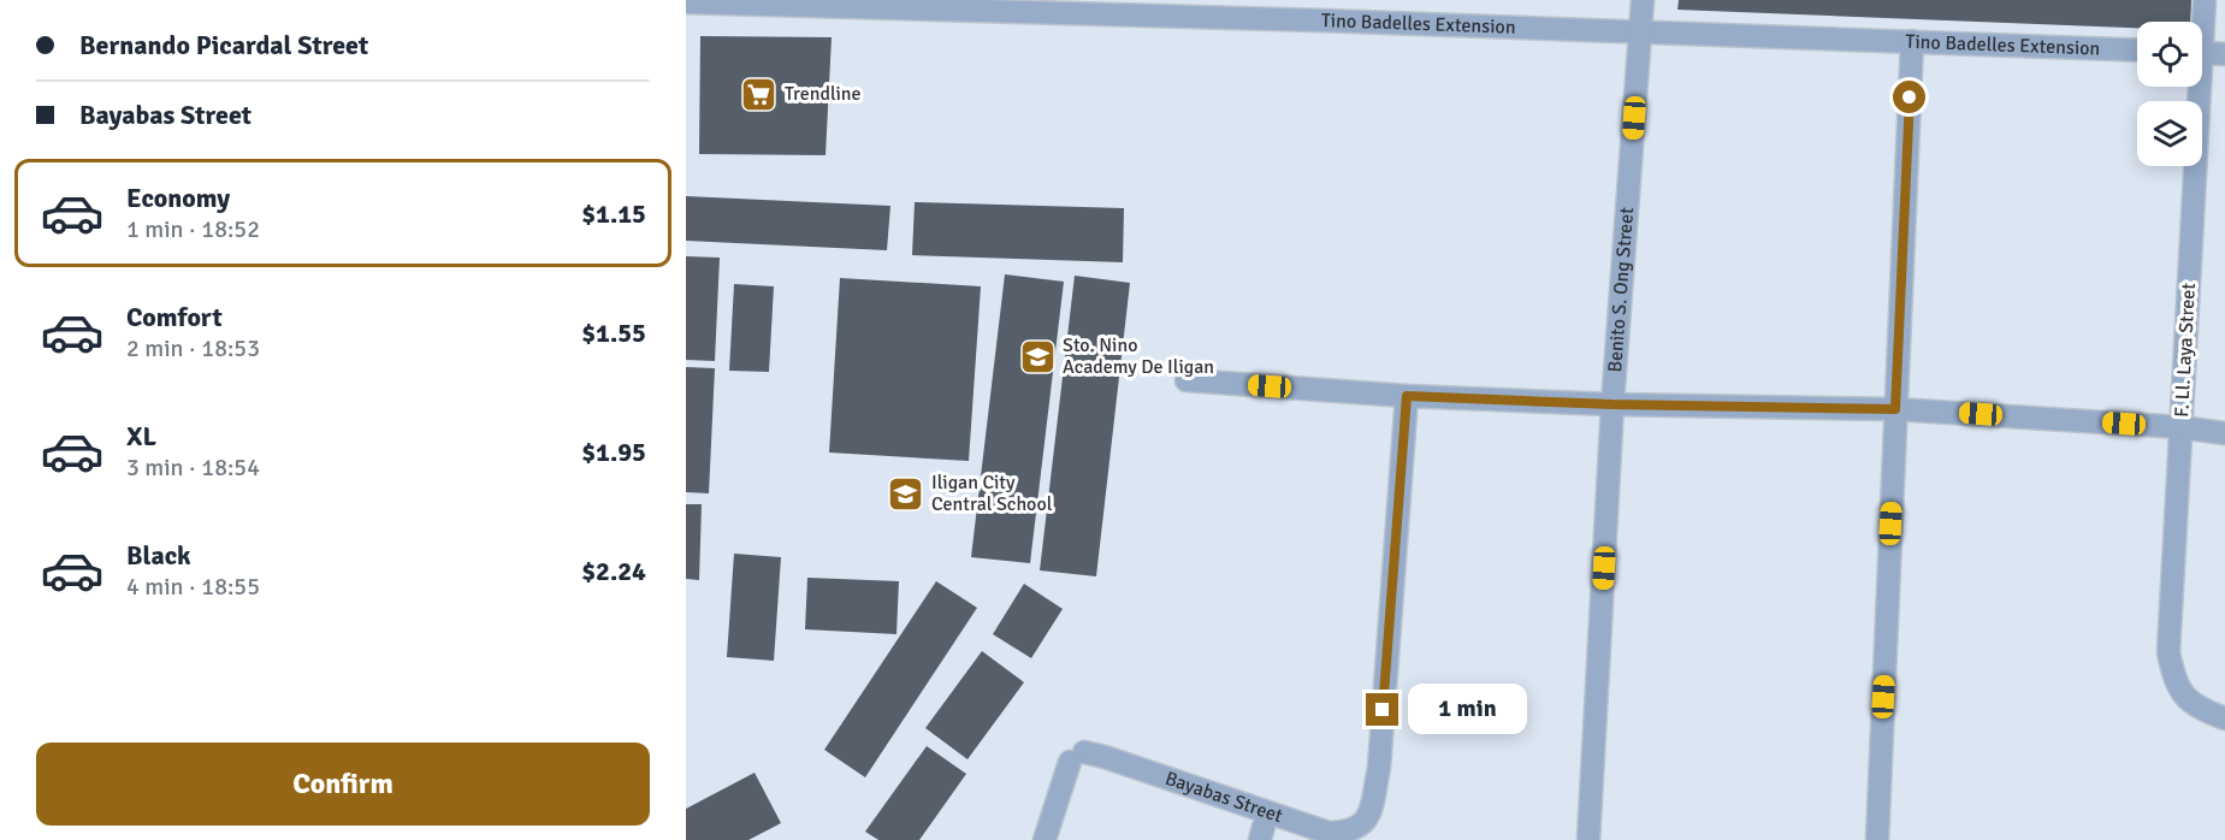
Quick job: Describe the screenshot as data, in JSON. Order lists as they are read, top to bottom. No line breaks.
{"streets":{"street":["Tino Badelles Extension","Benito S. Ong Street","F. Ll. Laya Street","Bayabas Street"]},"crossings":[["Tino Badelles Extension","Benito S. Ong Street"]],"places":{"supermarket":["Trendline"],"school or university":["Sto. Nino Academy De Iligan","Iligan City Central School"]},"page":{"banner":["Bernando Picardal Street","Bayabas Street"],"list":[{"name":"Economy","note":"1 min · 18:52","value":"$1.15"},{"name":"Comfort","note":"2 min · 18:53","value":"$1.55"},{"name":"XL","note":"3 min · 18:54","value":"$1.95"},{"name":"Black","note":"4 min · 18:55","value":"$2.24"}],"bubble":"1 min","buttons":"Confirm"}}
